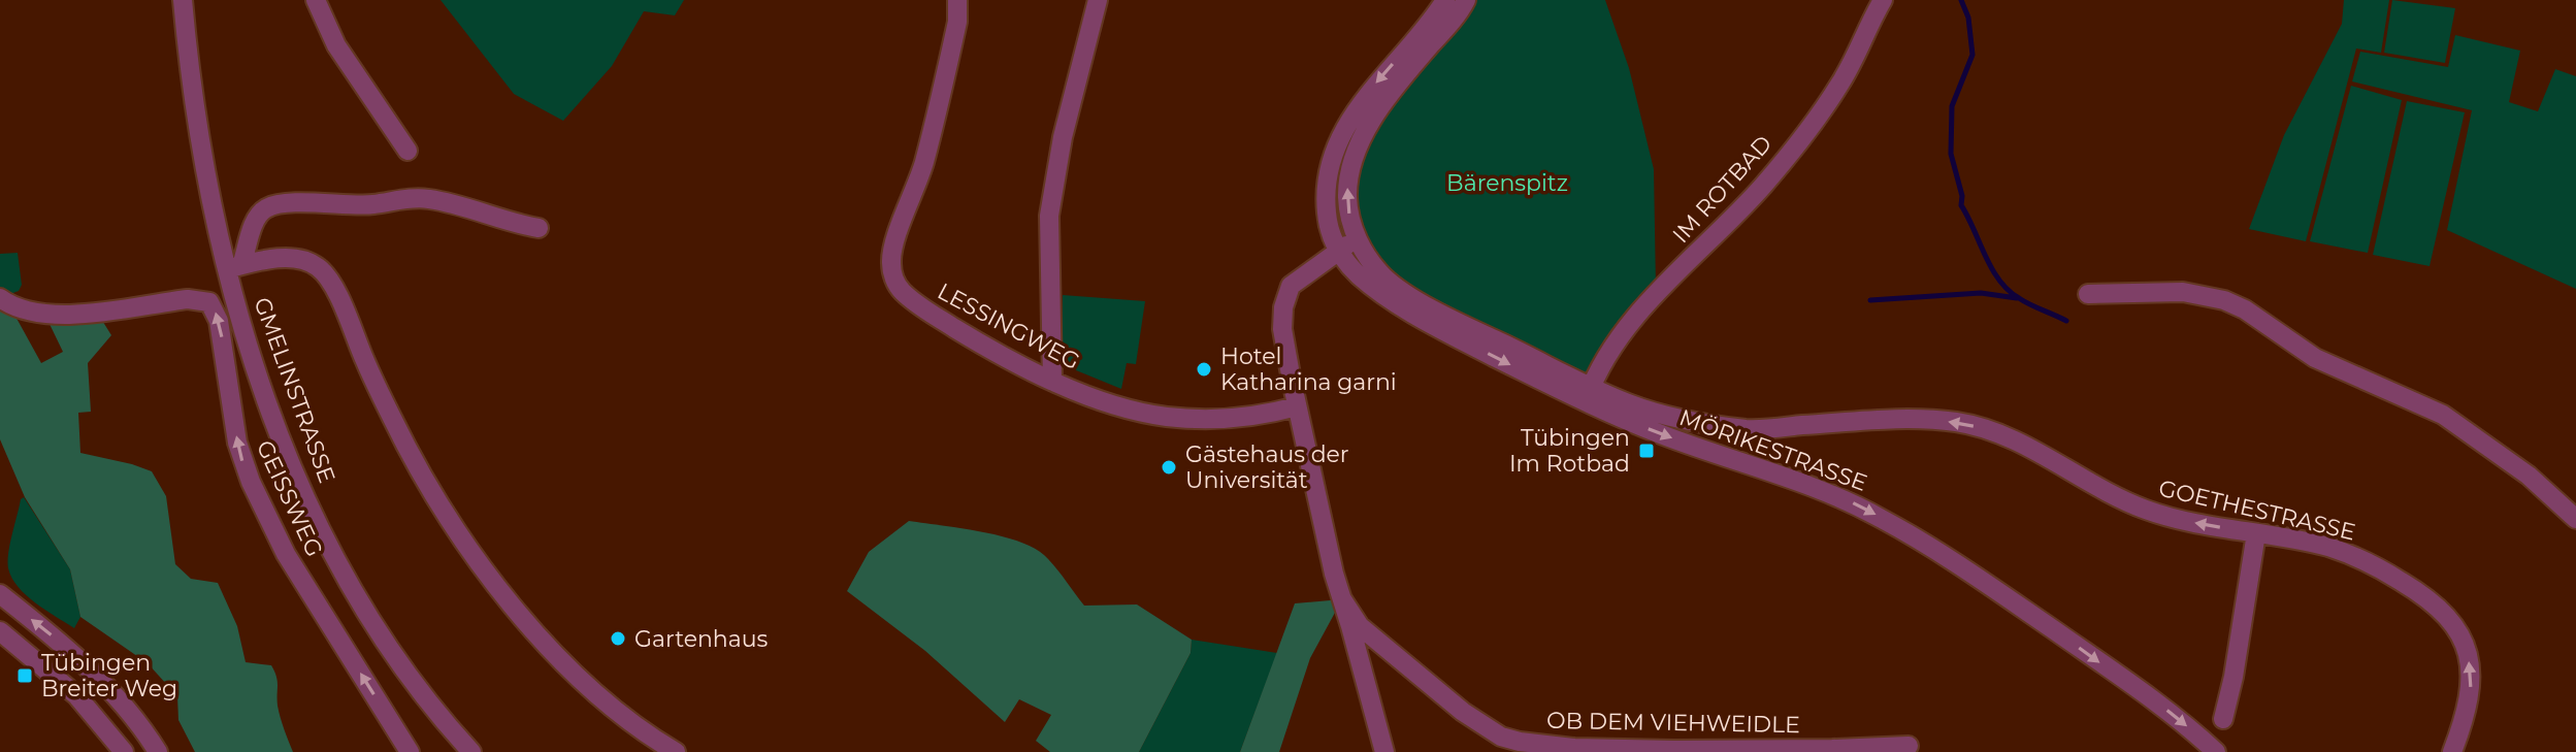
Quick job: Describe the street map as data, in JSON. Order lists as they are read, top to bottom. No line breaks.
{"streets":{"street":["IM ROTBAD","LESSINGWEG","GMELINSTRASSE","MÖRIKESTRASSE","GEISSWEG","GOETHESTRASSE","OB DEM VIEHWEIDLE"]},"crossings":[["IM ROTBAD","MÖRIKESTRASSE"],["IM ROTBAD","GOETHESTRASSE"],["MÖRIKESTRASSE","GOETHESTRASSE"]],"one_way":["MÖRIKESTRASSE","GOETHESTRASSE"],"parks":["Bärenspitz"],"places":{"other":["Hotel Katharina garni","Gästehaus der Universität","Gartenhaus"],"transit":["Tübingen Im Rotbad","Tübingen Breiter Weg"]}}
